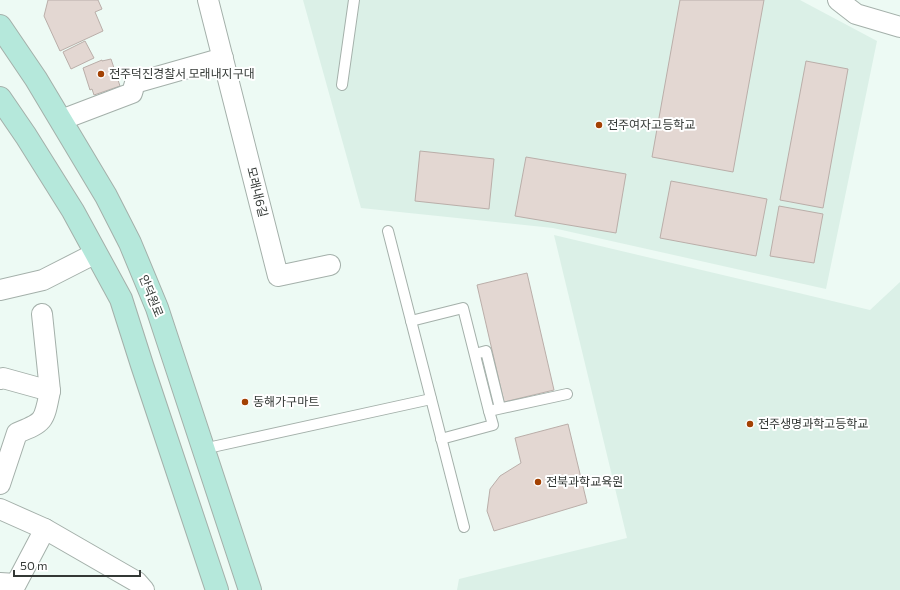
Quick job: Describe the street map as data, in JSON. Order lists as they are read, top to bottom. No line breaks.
{"streets":{"street":["모래내6길","안덕원로"]},"places":["전주덕진경찰서 모래내지구대","전주여자고등학교","동해가구마트","전주생명과학고등학교","전북과학교육원"],"scale_bar":"50 m"}
